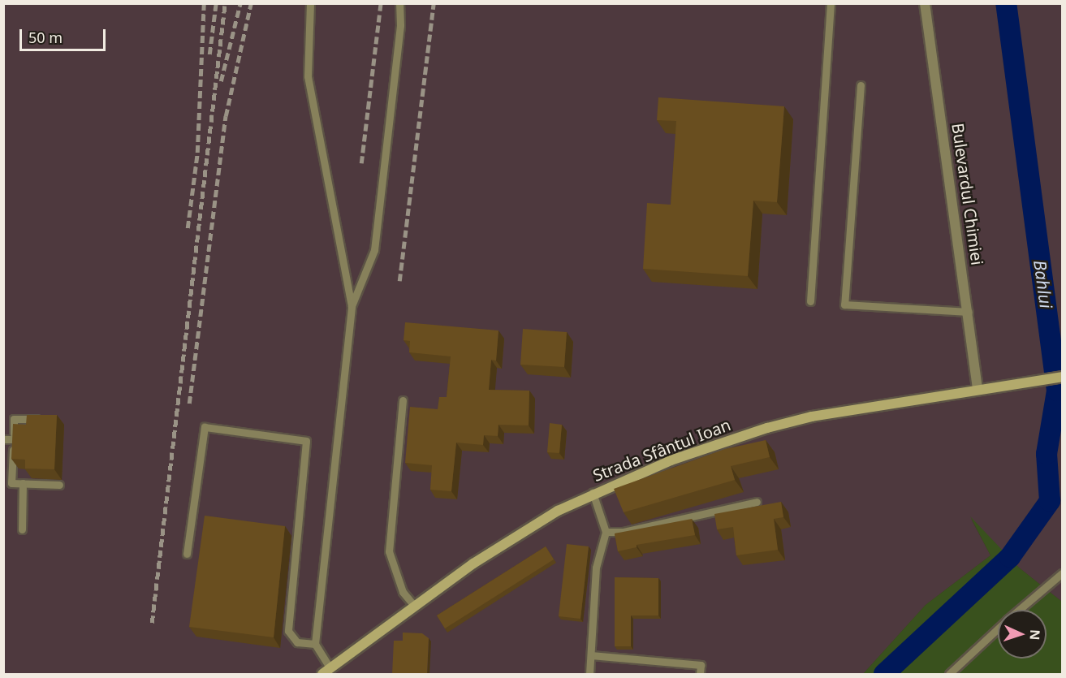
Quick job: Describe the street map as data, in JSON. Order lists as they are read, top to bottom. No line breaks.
{"streets":{"main road":["Strada Sfântul Ioan"],"street":["Bulevardul Chimiei"]},"crossings":[["Bulevardul Chimiei","Strada Sfântul Ioan"]],"water":["Bahlui"],"scale_bar":"50 m","north":"right"}
